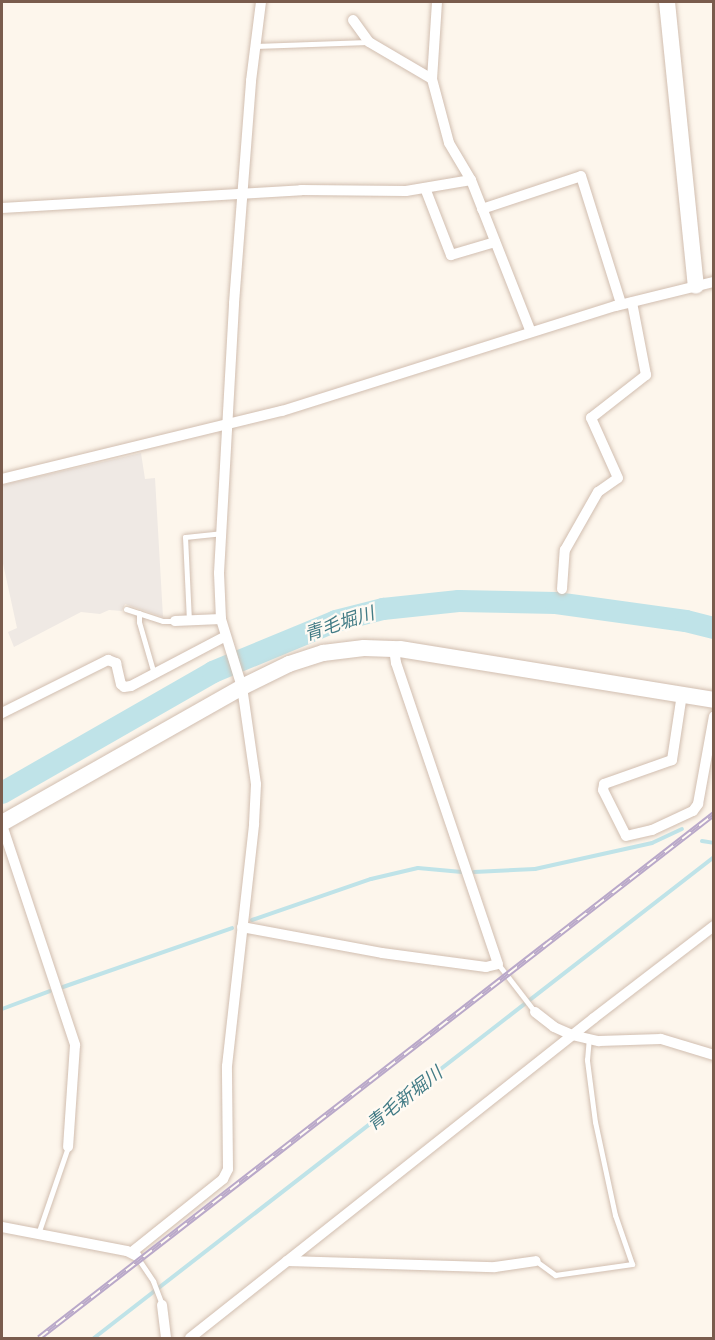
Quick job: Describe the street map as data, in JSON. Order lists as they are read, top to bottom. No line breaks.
{"water":["青毛堀川","青毛新堀川"]}
